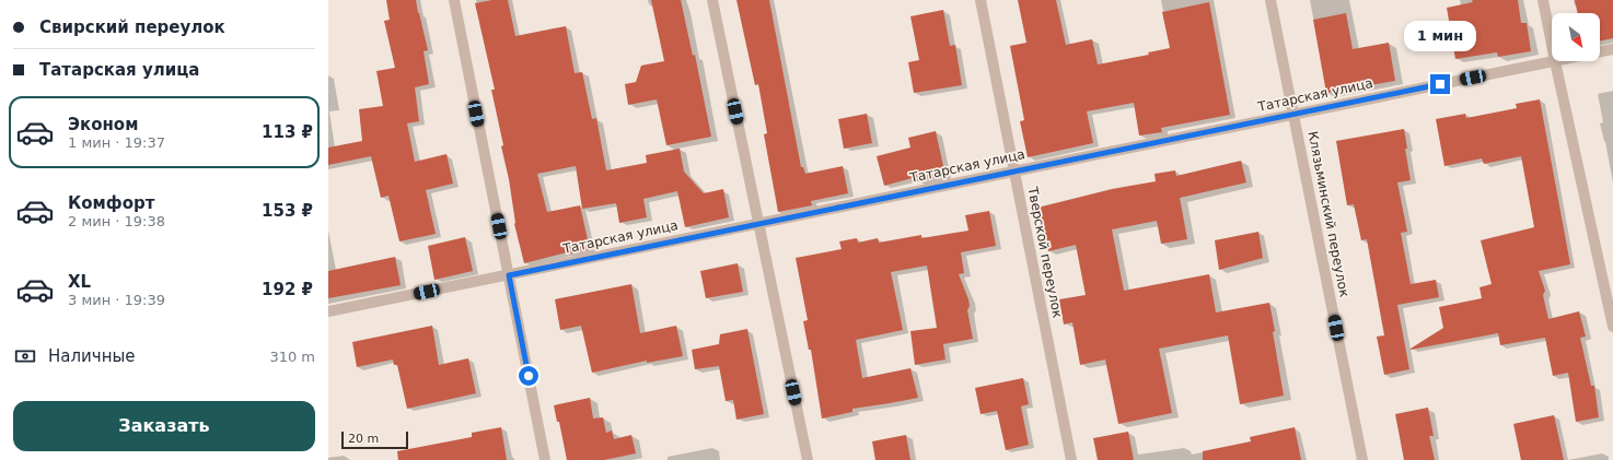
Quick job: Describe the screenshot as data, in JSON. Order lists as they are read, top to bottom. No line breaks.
{"streets":{"street":["Татарская улица","Клязьминский переулок","Тверской переулок"]},"crossings":[["Татарская улица","Клязьминский переулок"],["Татарская улица","Тверской переулок"]],"scale_bar":"20 m","north":"bottom right","page":{"banner":["Свирский переулок","Татарская улица"],"bubble":"1 мин","list":[{"name":"Эконом","note":"1 мин · 19:37","value":"113 ₽"},{"name":"Комфорт","note":"2 мин · 19:38","value":"153 ₽"},{"name":"XL","note":"3 мин · 19:39","value":"192 ₽"}],"pay":["Наличные","310 m"],"buttons":"Заказать","scale":"20 m"}}
